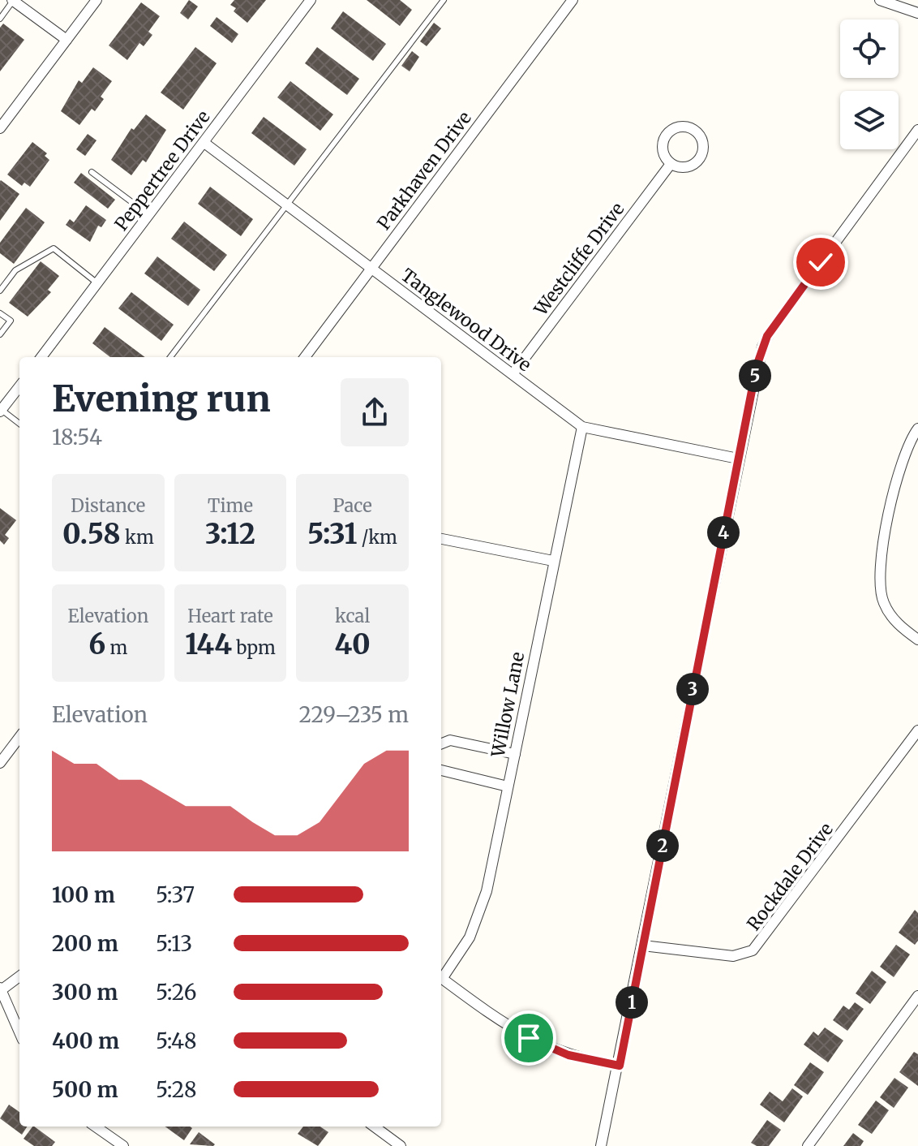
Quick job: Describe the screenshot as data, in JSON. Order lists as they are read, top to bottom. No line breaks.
{"streets":{"street":["Peppertree Drive","Parkhaven Drive","Westcliffe Drive","Tanglewood Drive","Willow Lane","Rockdale Drive"]},"crossings":[["Peppertree Drive","Tanglewood Drive"],["Parkhaven Drive","Tanglewood Drive"],["Westcliffe Drive","Tanglewood Drive"],["Tanglewood Drive","Willow Lane"]],"page":{"heading":["Evening run","18:54"],"pins":["5","4","3","2","1"],"stats":[["Distance","0.58 km"],["Time","3:12"],["Pace","5:31 /km"],["Elevation","6 m"],["Heart rate","144 bpm"],["kcal","40"]],"chart":["Elevation","229–235 m"],"list":[{"name":"100 m","note":"5:37"},{"name":"200 m","note":"5:13"},{"name":"300 m","note":"5:26"},{"name":"400 m","note":"5:48"},{"name":"500 m","note":"5:28"}]}}
